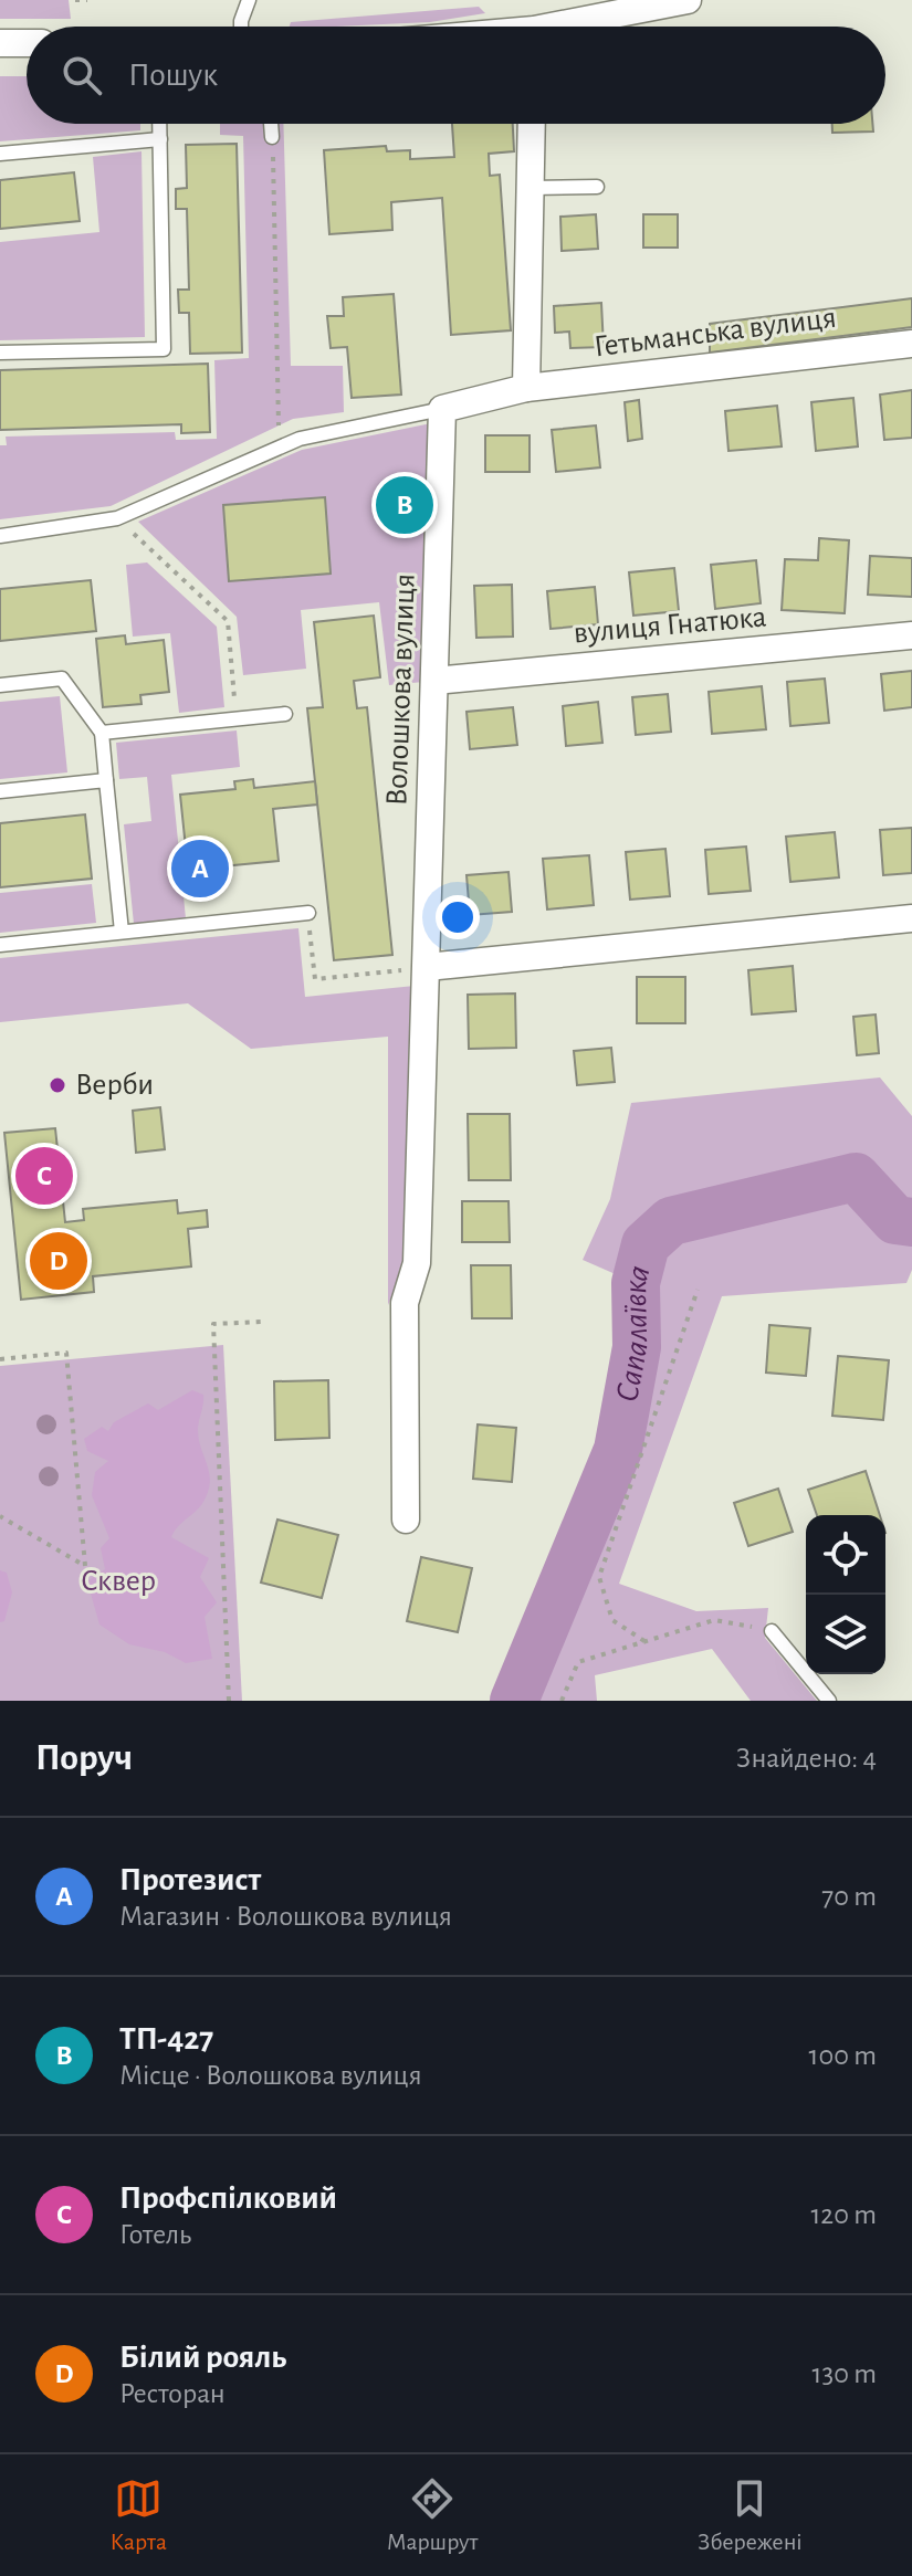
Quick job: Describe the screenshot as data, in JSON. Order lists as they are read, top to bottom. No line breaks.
{"streets":{"street":["Гетьманська вулиця","вулиця Гнатюка","Волошкова вулиця"]},"crossings":[["вулиця Гнатюка","Волошкова вулиця"]],"water":["Сапалаївка"],"parks":["Сквер"],"places":["Верби"],"page":{"search":"Пошук","pins":["B","A","C","D"],"heading":["Поруч","Знайдено: 4"],"list":[{"mark":"A","name":"Протезист","note":"Магазин · Волошкова вулиця","value":"70 m"},{"mark":"B","name":"ТП-427","note":"Місце · Волошкова вулиця","value":"100 m"},{"mark":"C","name":"Профспілковий","note":"Готель","value":"120 m"},{"mark":"D","name":"Білий рояль","note":"Ресторан","value":"130 m"}],"nav":["Карта","Маршрут","Збережені"]}}
